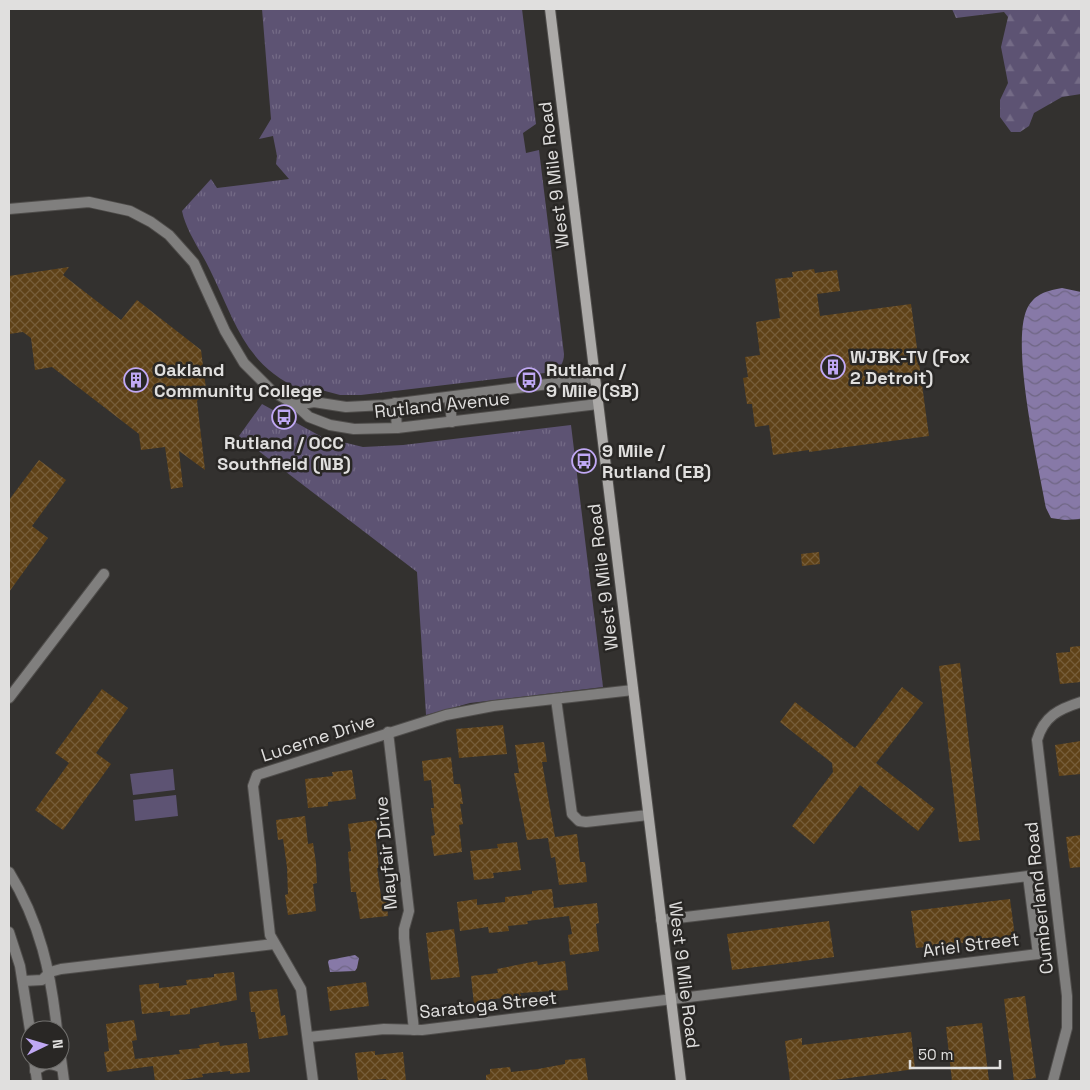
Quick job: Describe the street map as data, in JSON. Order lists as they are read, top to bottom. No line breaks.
{"streets":{"main road":["West 9 Mile Road"],"street":["Rutland Avenue","Lucerne Drive","Mayfair Drive","Cumberland Road","Ariel Street","Saratoga Street"]},"crossings":[["West 9 Mile Road","Rutland Avenue"],["West 9 Mile Road","Lucerne Drive"],["West 9 Mile Road","Ariel Street"],["West 9 Mile Road","Saratoga Street"],["Lucerne Drive","Mayfair Drive"],["Mayfair Drive","Saratoga Street"],["Ariel Street","Saratoga Street"]],"places":{"building":["WJBK-TV (Fox 2 Detroit)","Oakland Community College"],"bus stop":["Rutland / 9 Mile (SB)","Rutland / OCC Southfield (NB)","9 Mile / Rutland (EB)"]},"scale_bar":"50 m","north":"right"}
